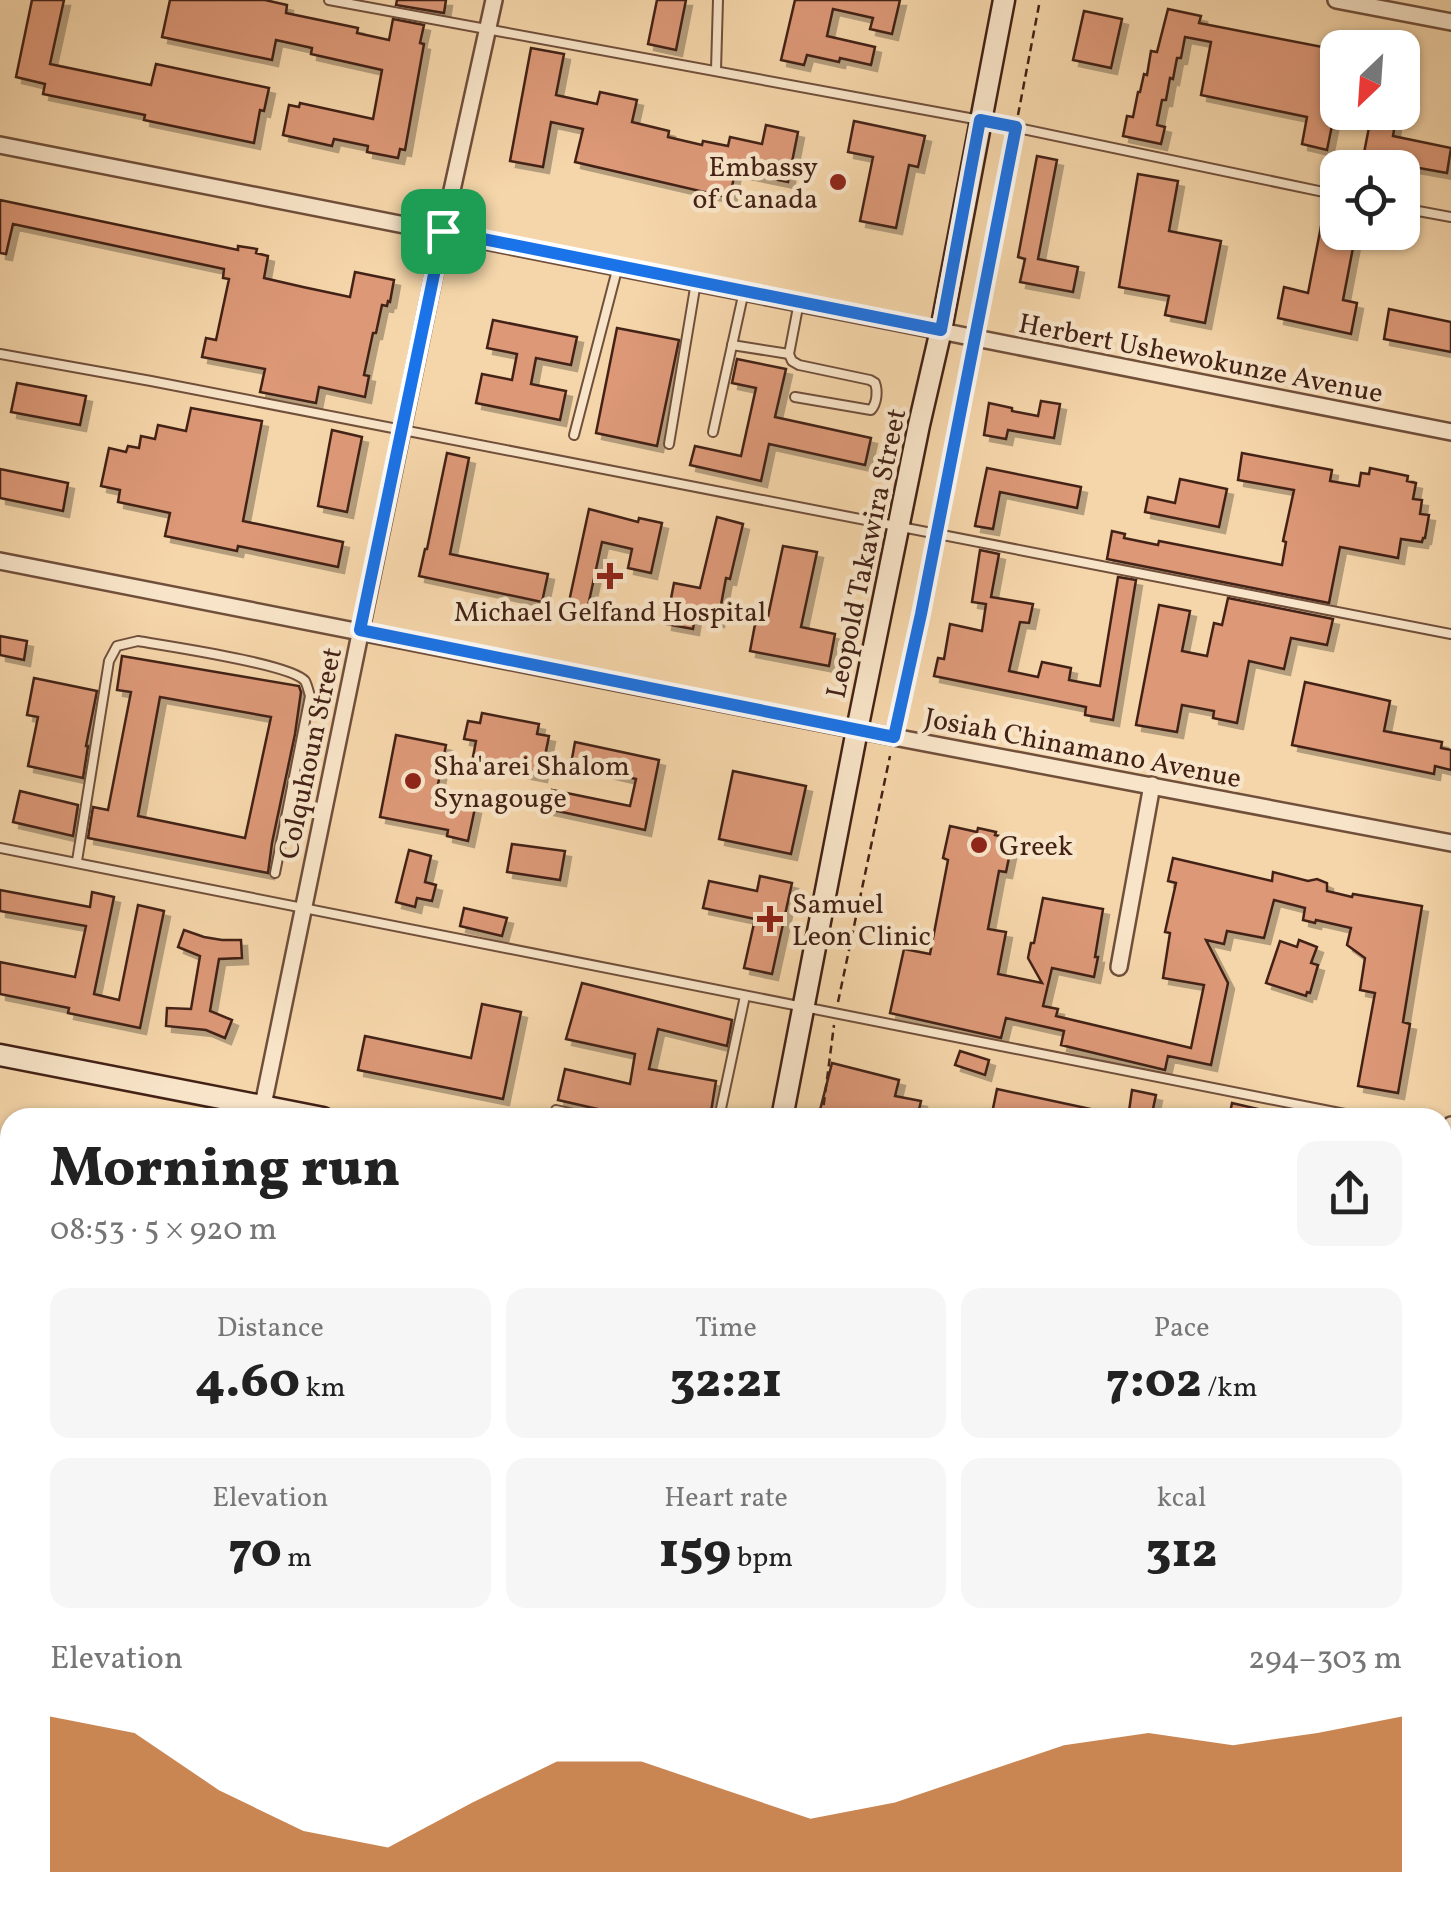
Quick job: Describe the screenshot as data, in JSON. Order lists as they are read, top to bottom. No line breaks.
{"streets":{"main road":["Leopold Takawira Street"],"street":["Herbert Ushewokunze Avenue","Josiah Chinamano Avenue","Colquhoun Street"]},"crossings":[["Herbert Ushewokunze Avenue","Leopold Takawira Street"],["Herbert Ushewokunze Avenue","Colquhoun Street"],["Leopold Takawira Street","Josiah Chinamano Avenue"],["Josiah Chinamano Avenue","Colquhoun Street"]],"places":{"other":["Embassy of Canada","Sha'arei Shalom Synagouge","Greek"],"health":["Michael Gelfand Hospital","Samuel Leon Clinic"]},"north":"bottom left","page":{"heading":["Morning run","08:53 · 5 × 920 m"],"stats":[["Distance","4.60 km"],["Time","32:21"],["Pace","7:02 /km"],["Elevation","70 m"],["Heart rate","159 bpm"],["kcal","312"]],"chart":["Elevation","294–303 m"]}}
